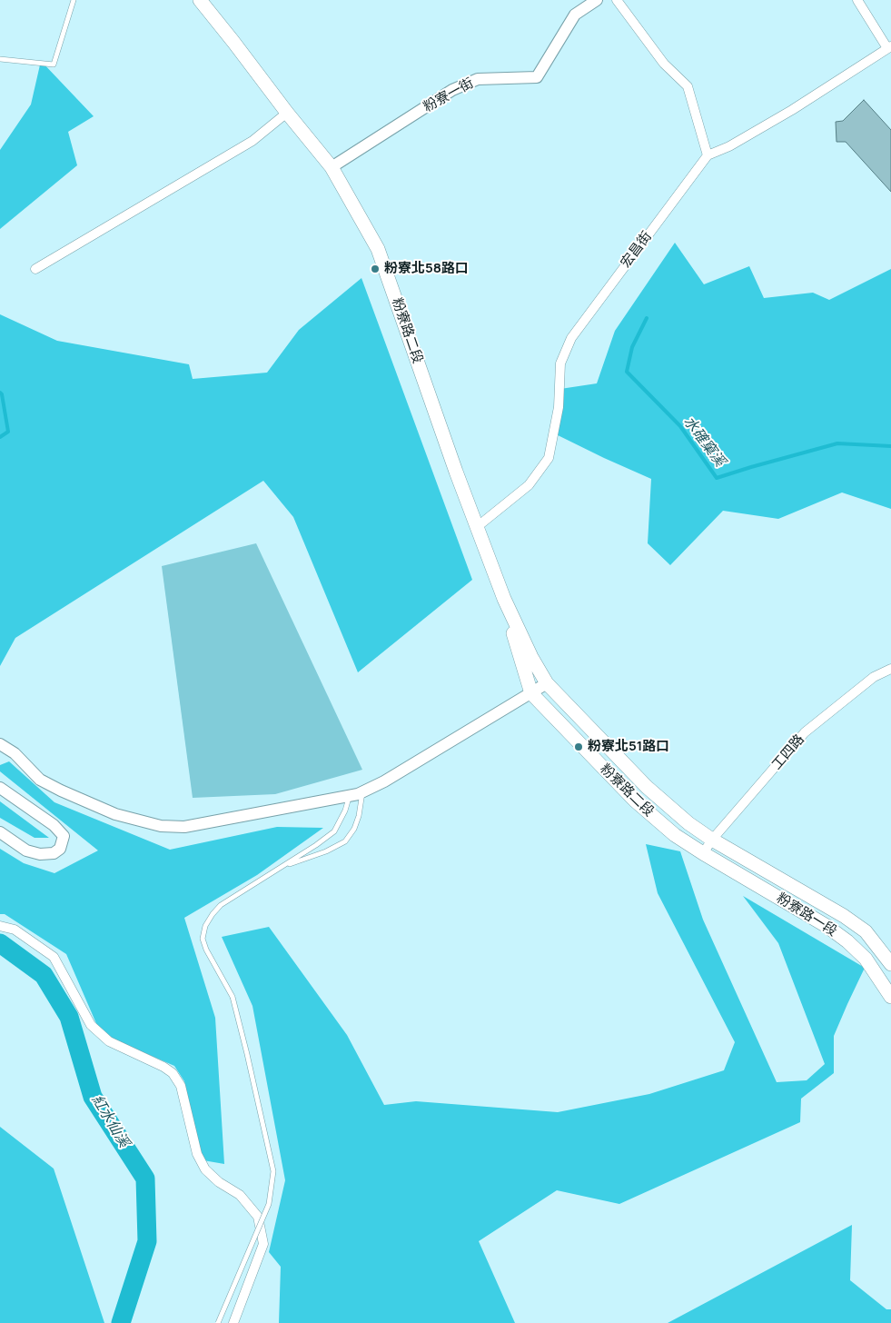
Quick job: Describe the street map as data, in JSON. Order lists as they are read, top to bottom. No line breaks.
{"streets":{"main road":["粉寮路二段","粉寮路一段"],"street":["粉寮一街","宏昌街","工四路"]},"crossings":[["粉寮一街","粉寮路二段"],["宏昌街","粉寮路二段"],["粉寮路二段","工四路"],["粉寮路二段","粉寮路一段"],["工四路","粉寮路一段"]],"water":["水確窠溪","紅水仙溪"],"places":["粉寮北58路口","粉寮北51路口"]}
